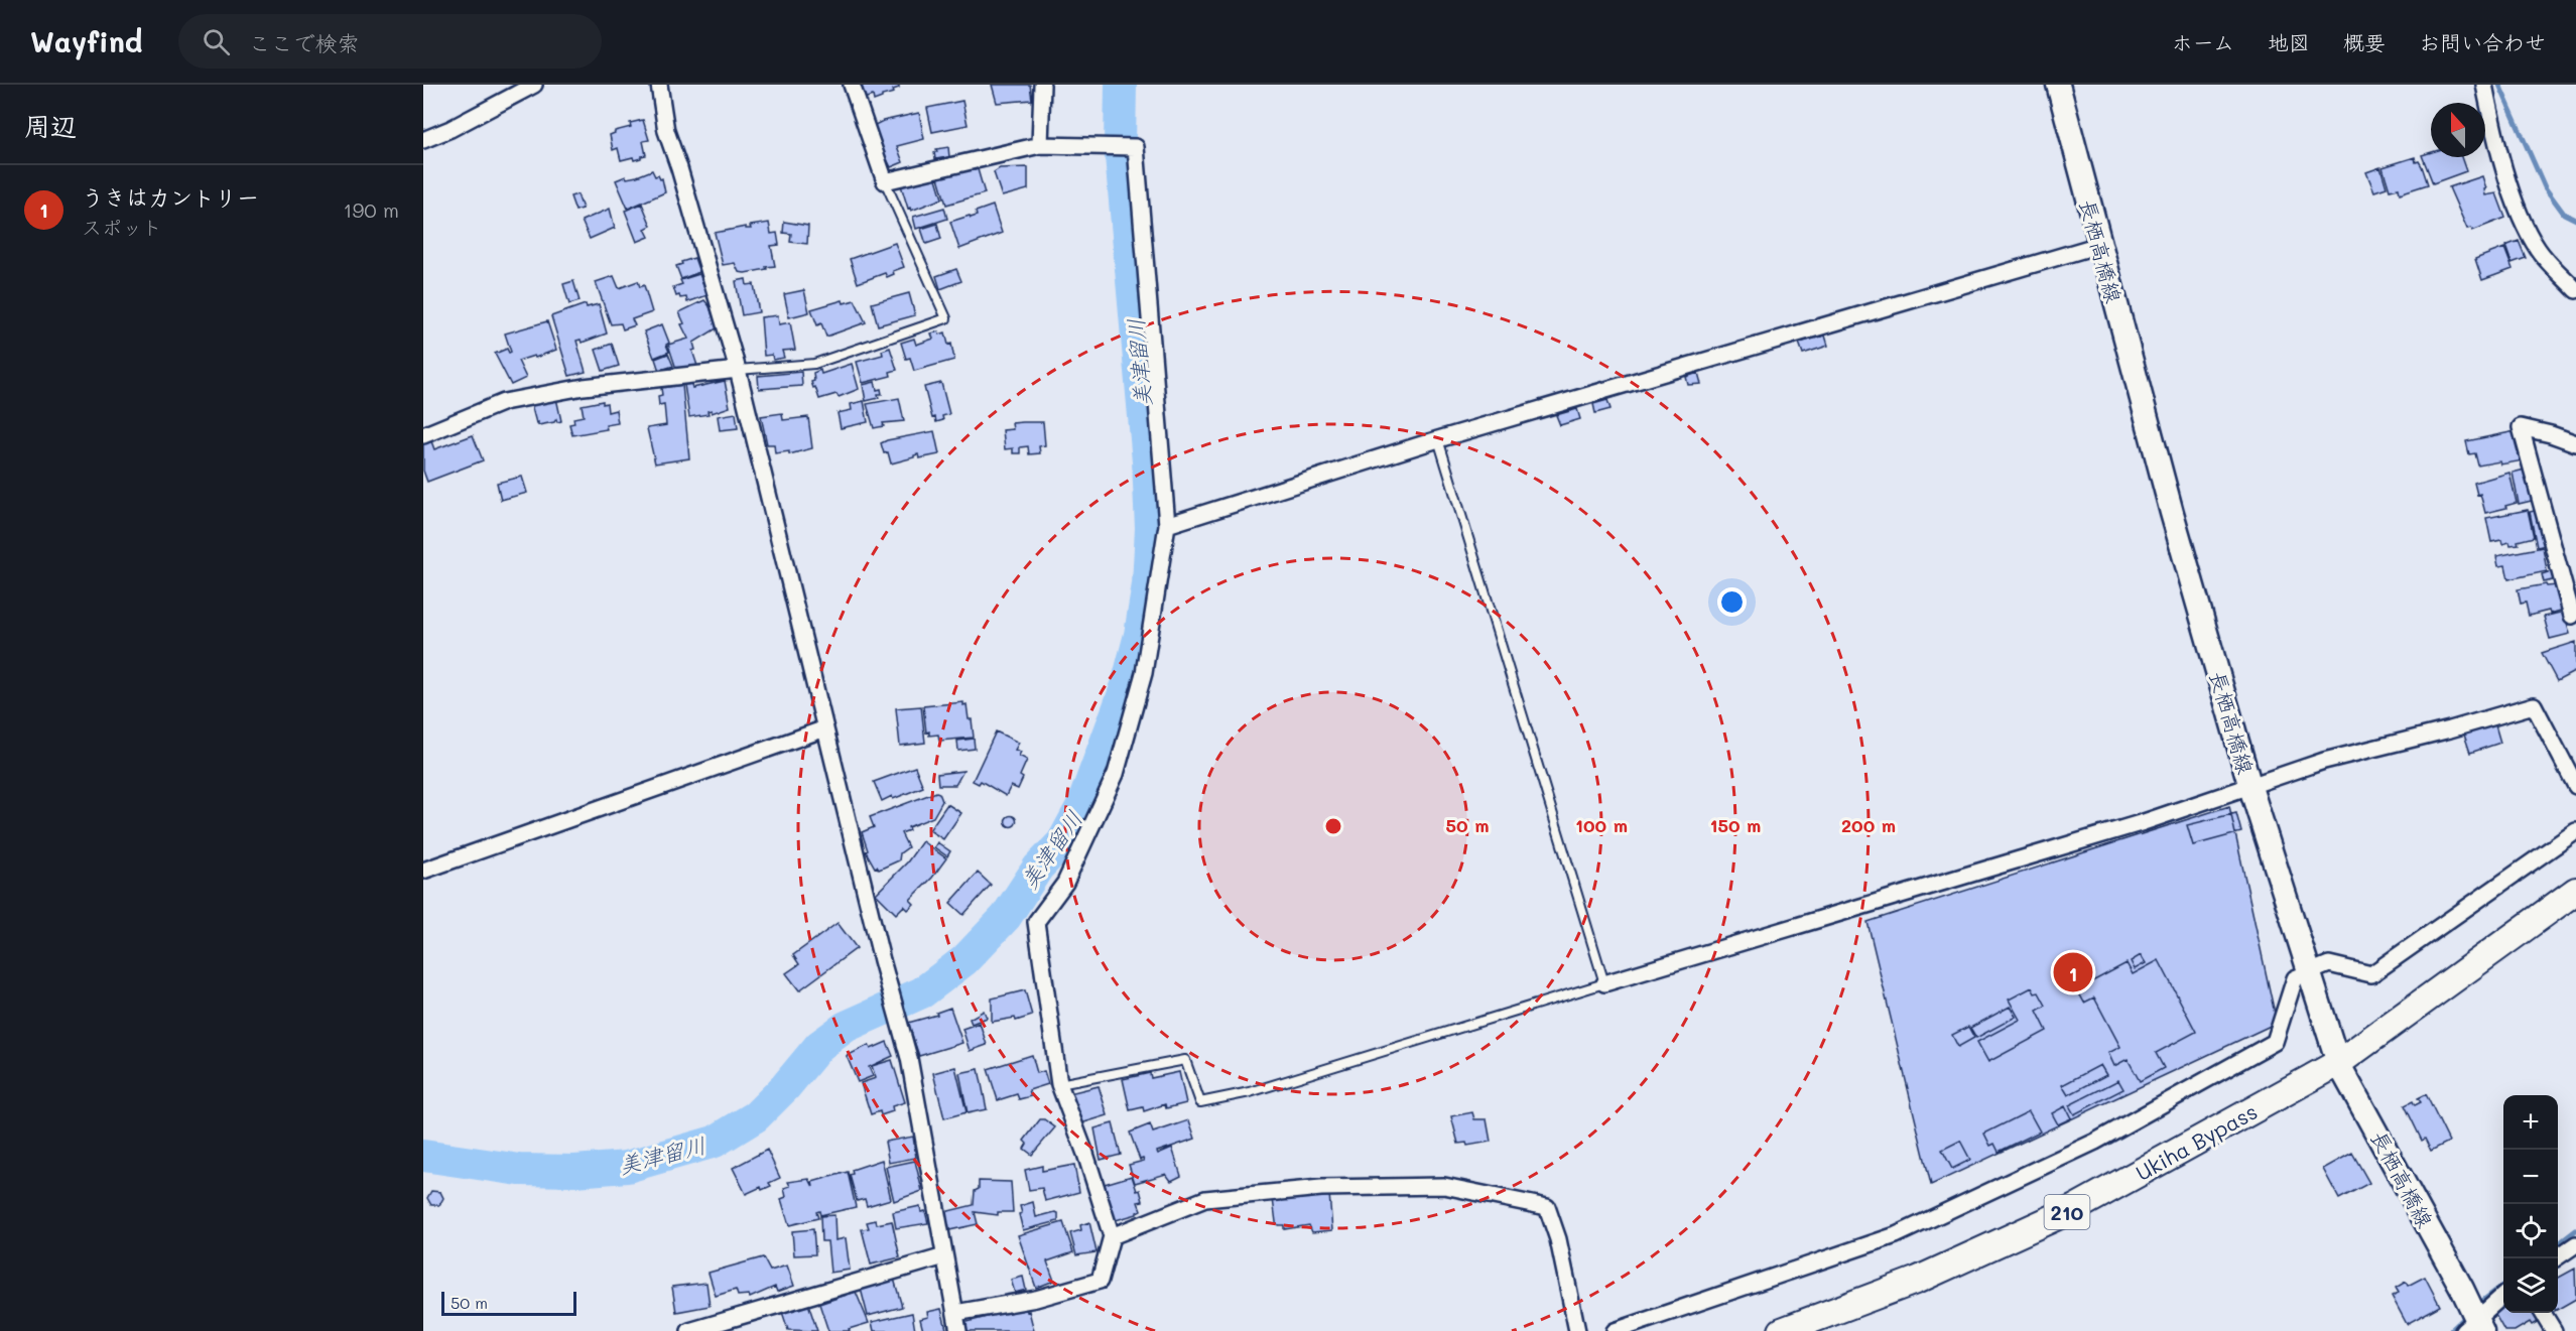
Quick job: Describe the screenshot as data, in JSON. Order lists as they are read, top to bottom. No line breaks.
{"streets":{"highway":["Ukiha Bypass","210"],"main road":["長栖高橋線"]},"crossings":[["長栖高橋線","Ukiha Bypass"]],"water":["美津留川"],"scale_bar":"50 m","north":"top","page":{"header":"Wayfind","search":"ここで検索","nav":["ホーム","地図","概要","お問い合わせ"],"heading":"周辺","list":[{"mark":"1","name":"うきはカントリー","note":"スポット","value":"190 m"}],"pins":"1","map_buttons":["+","−"],"scale":"50 m"},"rings":["50 m","100 m","150 m","200 m"]}
